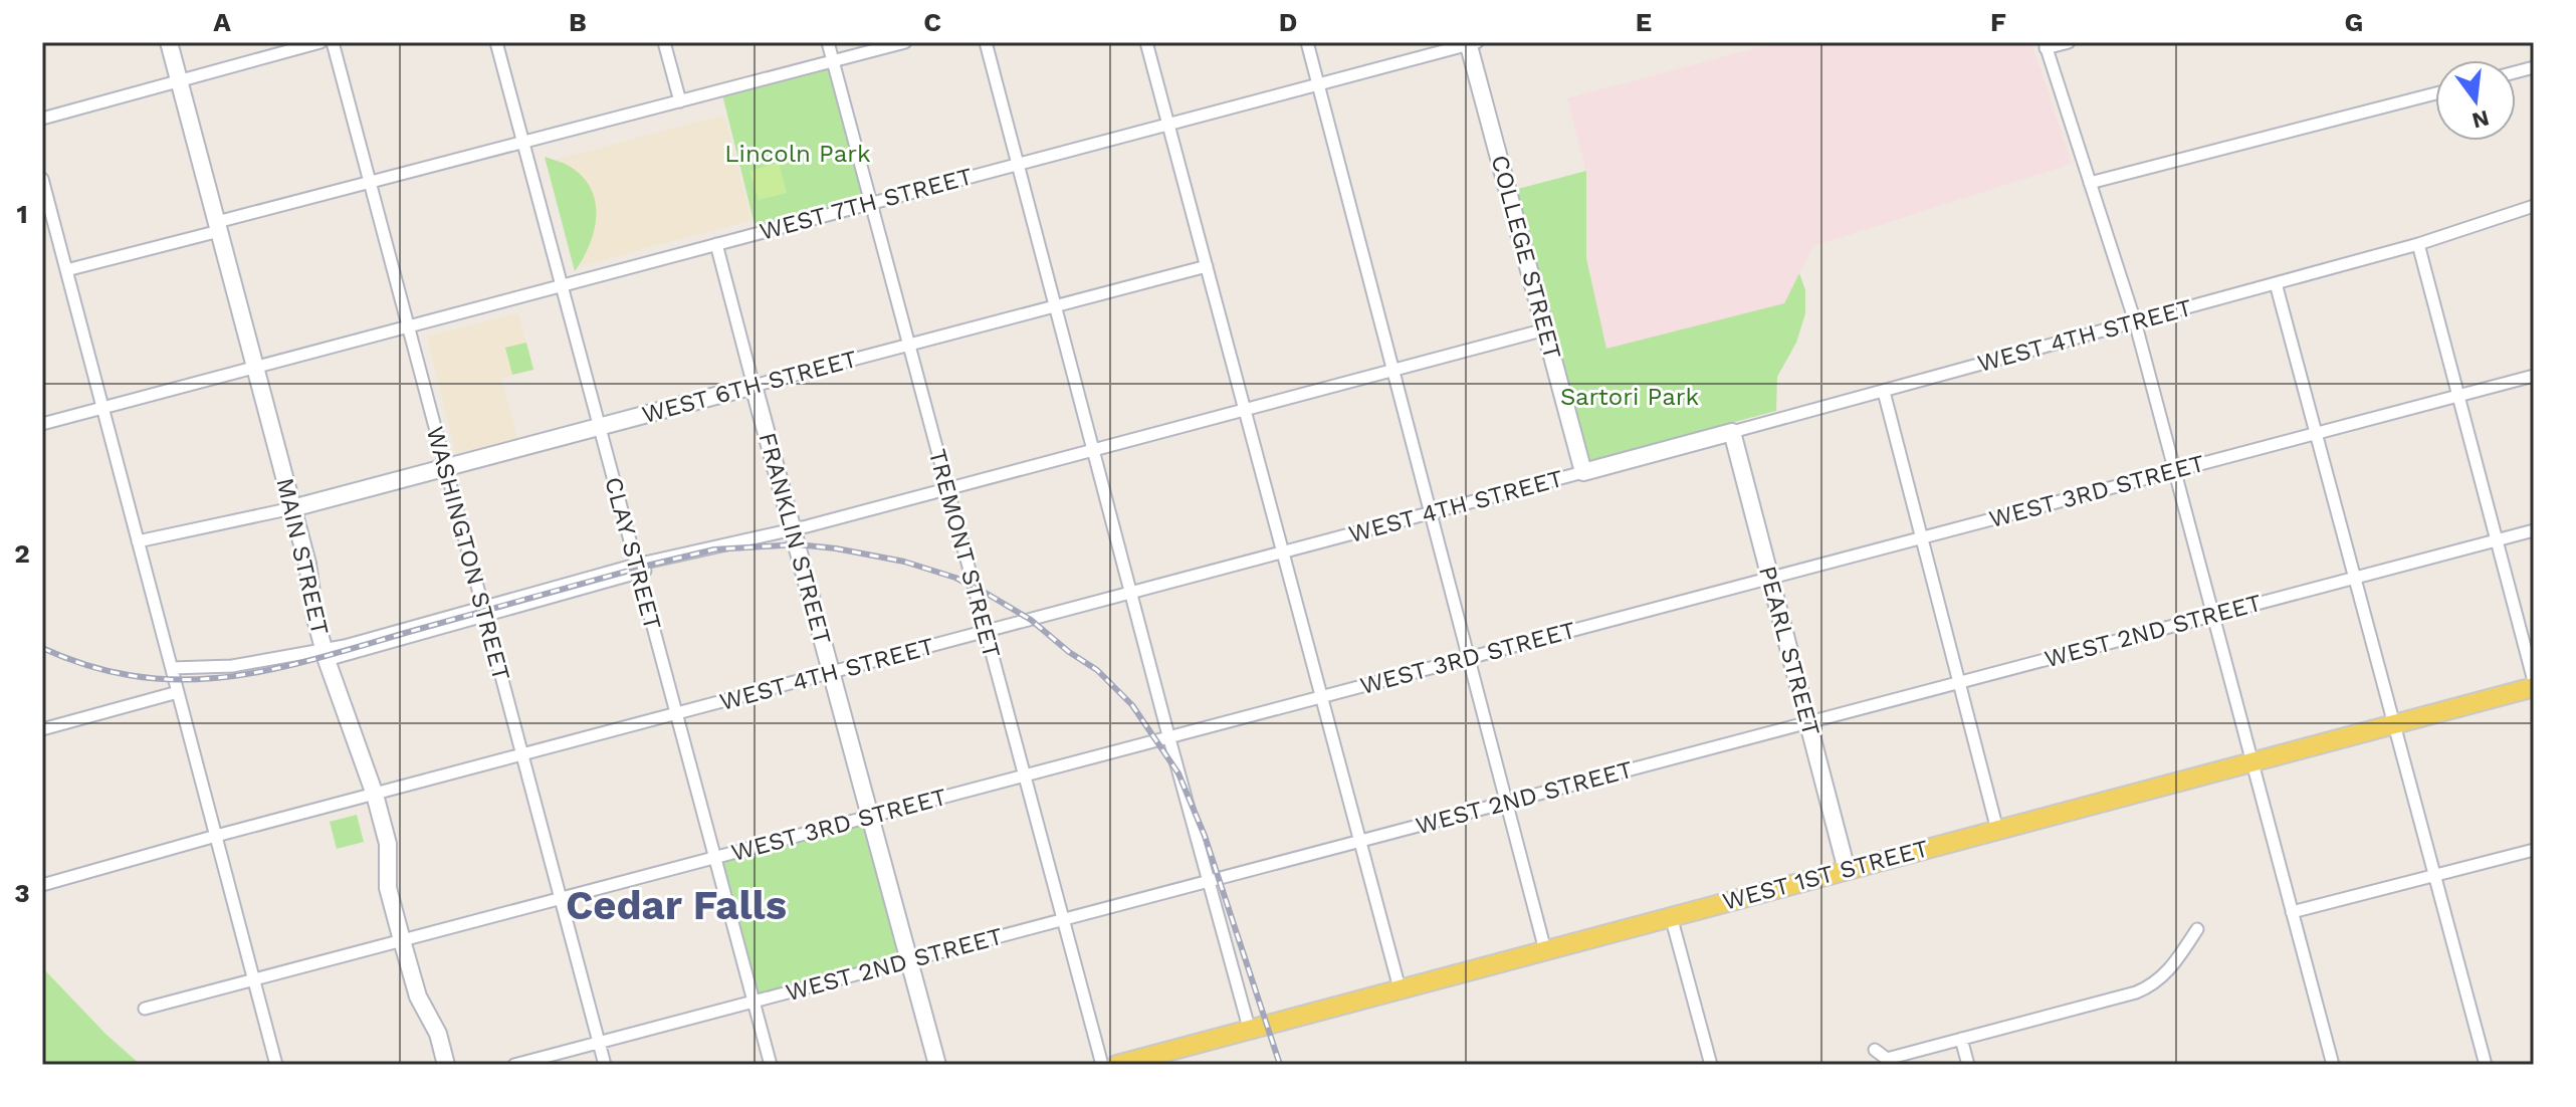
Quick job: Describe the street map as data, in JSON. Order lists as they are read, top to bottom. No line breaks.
{"streets":{"main road":["WEST 1ST STREET"],"street":["WEST 7TH STREET","COLLEGE STREET","WEST 4TH STREET","WEST 6TH STREET","WEST 3RD STREET","FRANKLIN STREET","WASHINGTON STREET","CLAY STREET","TREMONT STREET","MAIN STREET","WEST 2ND STREET","PEARL STREET"]},"crossings":[["WEST 7TH STREET","COLLEGE STREET"],["WEST 7TH STREET","FRANKLIN STREET"],["WEST 7TH STREET","WASHINGTON STREET"],["WEST 7TH STREET","CLAY STREET"],["WEST 7TH STREET","TREMONT STREET"],["WEST 7TH STREET","MAIN STREET"],["COLLEGE STREET","WEST 4TH STREET"],["WEST 4TH STREET","FRANKLIN STREET"],["WEST 4TH STREET","WASHINGTON STREET"],["WEST 4TH STREET","CLAY STREET"],["WEST 4TH STREET","TREMONT STREET"],["WEST 4TH STREET","MAIN STREET"],["WEST 4TH STREET","PEARL STREET"],["WEST 6TH STREET","FRANKLIN STREET"],["WEST 6TH STREET","WASHINGTON STREET"],["WEST 6TH STREET","CLAY STREET"],["WEST 6TH STREET","TREMONT STREET"],["WEST 6TH STREET","MAIN STREET"],["WEST 3RD STREET","FRANKLIN STREET"],["WEST 3RD STREET","WASHINGTON STREET"],["WEST 3RD STREET","CLAY STREET"],["WEST 3RD STREET","TREMONT STREET"],["WEST 3RD STREET","MAIN STREET"],["WEST 3RD STREET","PEARL STREET"],["FRANKLIN STREET","WEST 2ND STREET"],["WASHINGTON STREET","WEST 2ND STREET"],["CLAY STREET","WEST 2ND STREET"],["TREMONT STREET","WEST 2ND STREET"],["WEST 2ND STREET","PEARL STREET"],["PEARL STREET","WEST 1ST STREET"]],"districts":["Cedar Falls"],"parks":["Lincoln Park","Sartori Park"],"north":"bottom","grid":{"columns":["A","B","C","D","E","F","G"],"rows":["1","2","3"]}}
